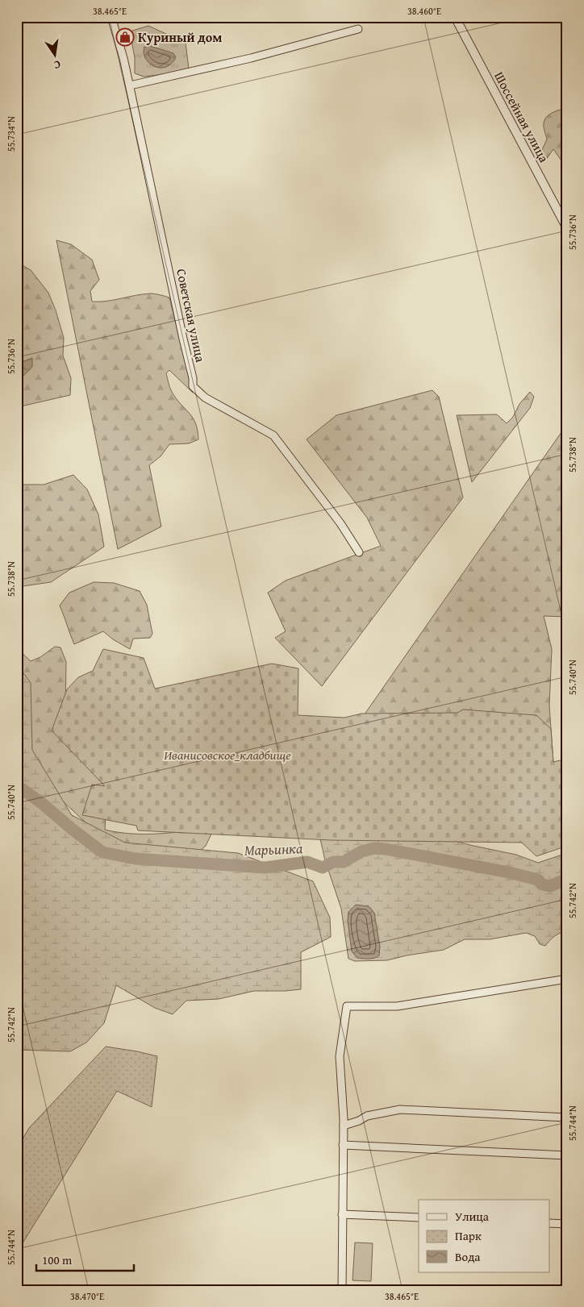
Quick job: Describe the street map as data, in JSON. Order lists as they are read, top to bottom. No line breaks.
{"streets":{"street":["Шоссейная улица","Советская улица"]},"water":["Марьинка"],"parks":["Иванисовское_кладбище"],"places":{"shop":["Куриный дом"]},"legend":["Улица","Парк","Вода"],"scale_bar":"100 m","north":"bottom","coordinates":["38.465°E","38.460°E","55.734°N","55.736°N","55.738°N","55.740°N","55.742°N","55.744°N","38.470°E"]}
